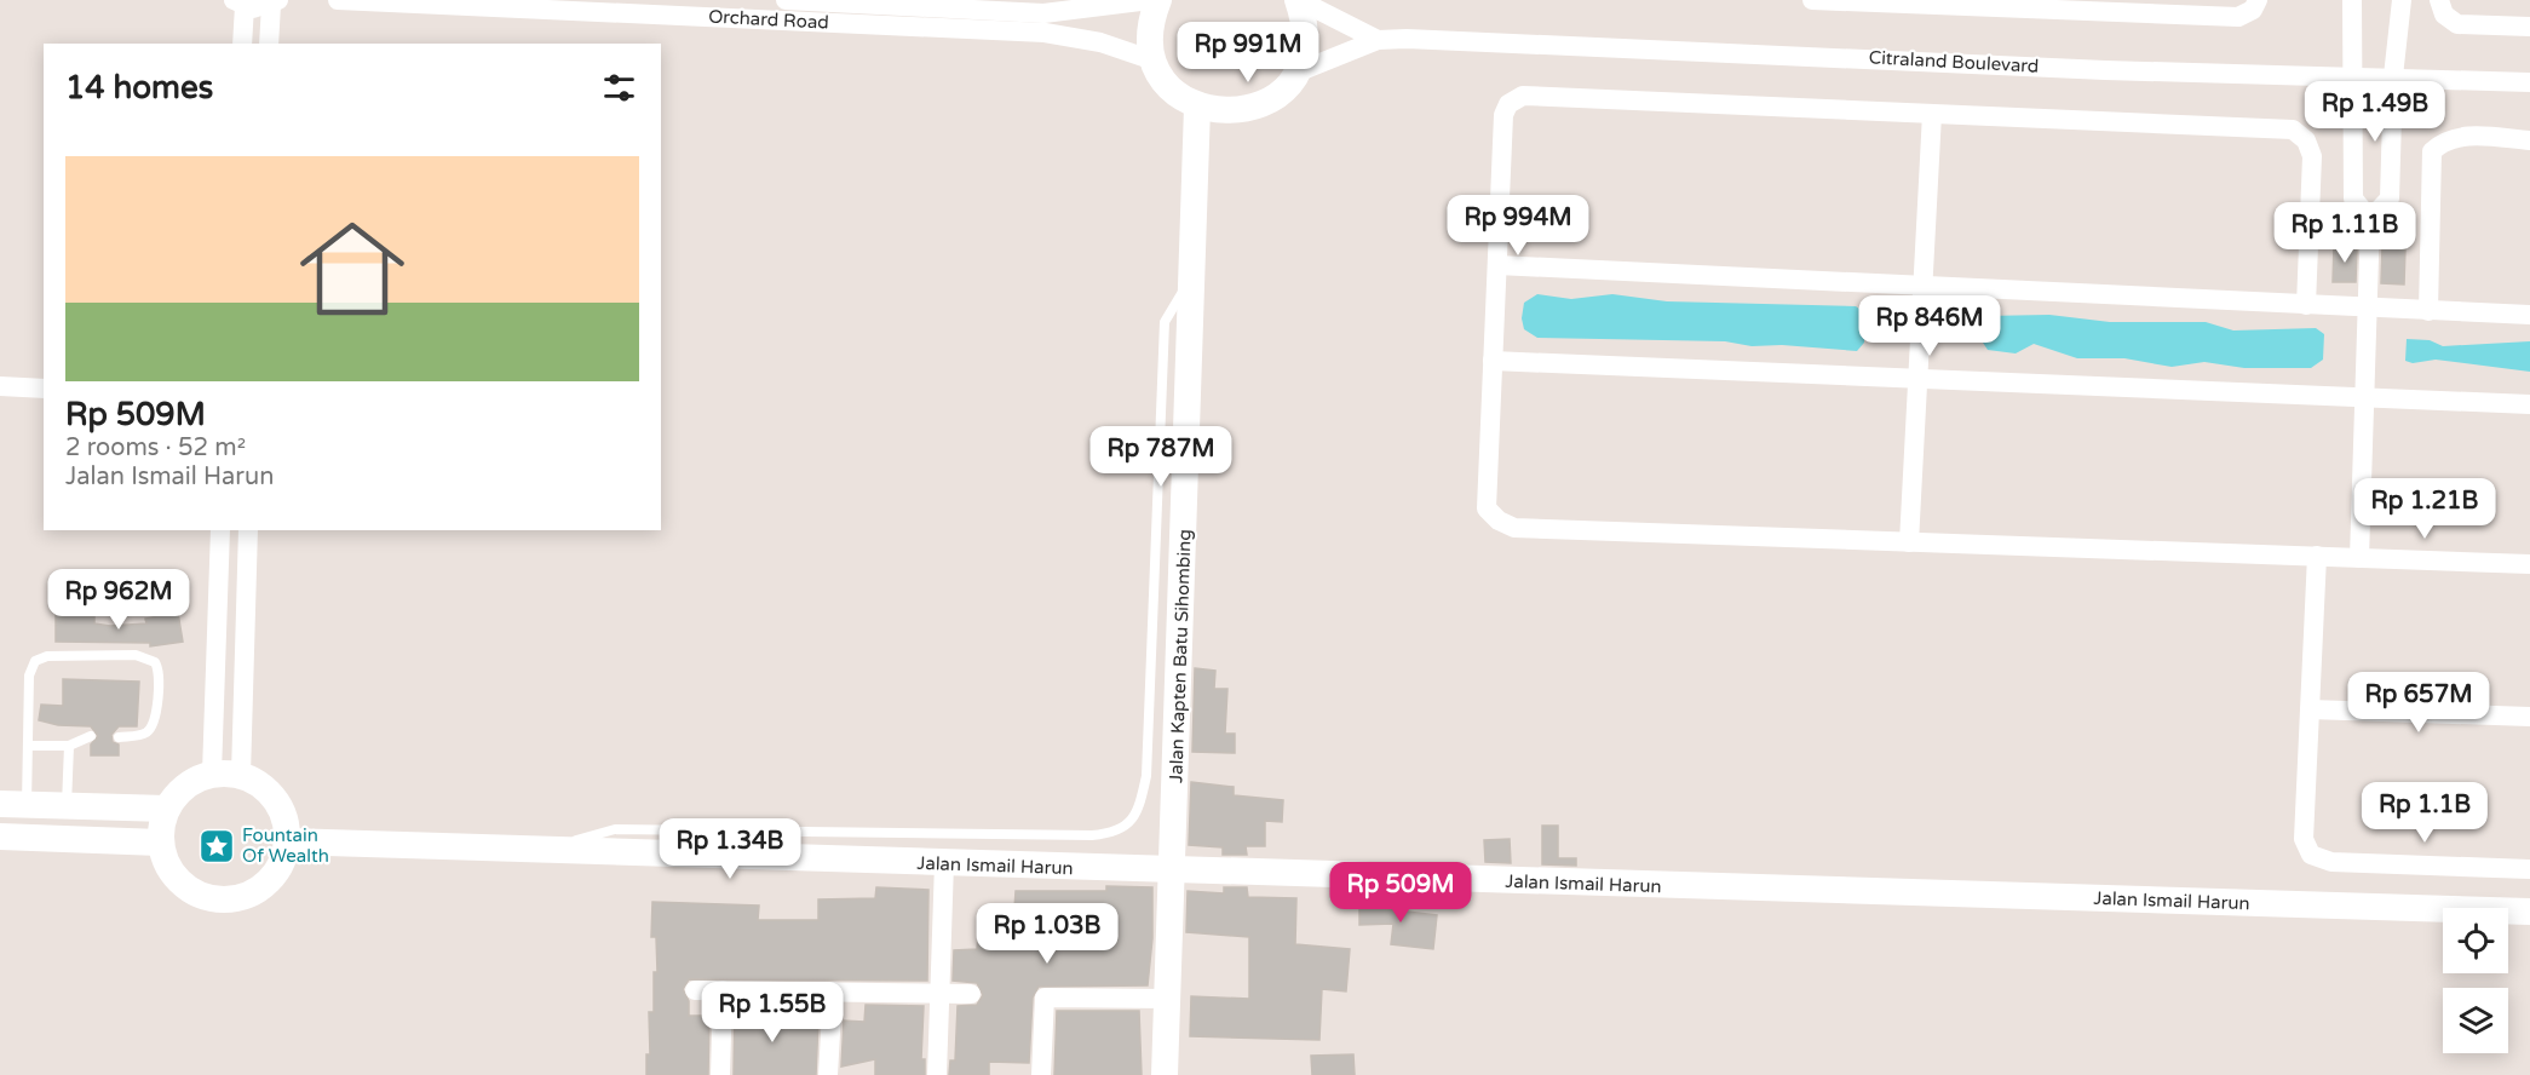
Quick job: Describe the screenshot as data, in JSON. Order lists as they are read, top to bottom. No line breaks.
{"streets":{"street":["Orchard Road","Citraland Boulevard","Jalan Kapten Batu Sihombing","Jalan Ismail Harun"]},"crossings":[["Jalan Kapten Batu Sihombing","Jalan Ismail Harun"]],"places":{"place":["Fountain Of Wealth"]},"page":{"price":["Rp 991M","Rp 1.49B","Rp 994M","Rp 1.11B","Rp 846M","Rp 787M","Rp 1.21B","Rp 962M","Rp 657M","Rp 1.1B","Rp 1.34B","Rp 509M","Rp 1.03B","Rp 1.55B"],"heading":"14 homes","list":[{"name":"Rp 509M","note":"2 rooms · 52 m² · Jalan Ismail Harun"}]}}
